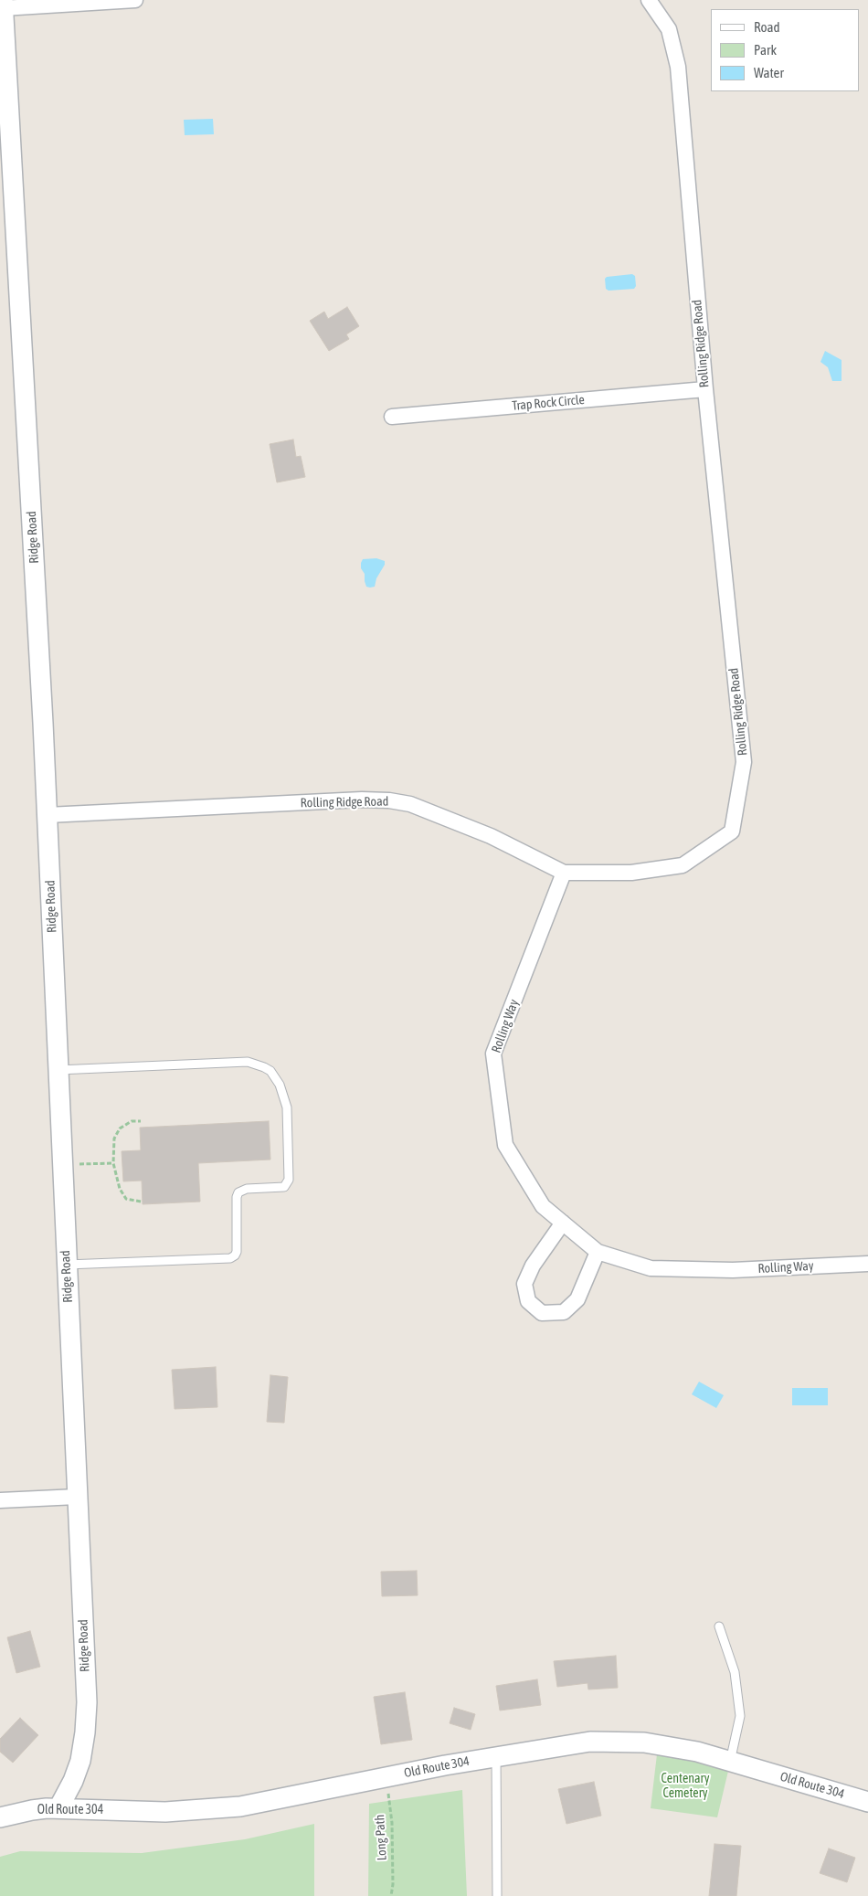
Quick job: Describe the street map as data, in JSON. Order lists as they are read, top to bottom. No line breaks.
{"streets":{"street":["Rolling Ridge Road","Trap Rock Circle","Ridge Road","Rolling Way","Old Route 304"],"path":["Long Path"]},"crossings":[["Rolling Ridge Road","Trap Rock Circle"],["Rolling Ridge Road","Ridge Road"],["Rolling Ridge Road","Rolling Way"],["Ridge Road","Old Route 304"],["Old Route 304","Long Path"]],"parks":["Centenary Cemetery"],"legend":["Road","Park","Water"]}
